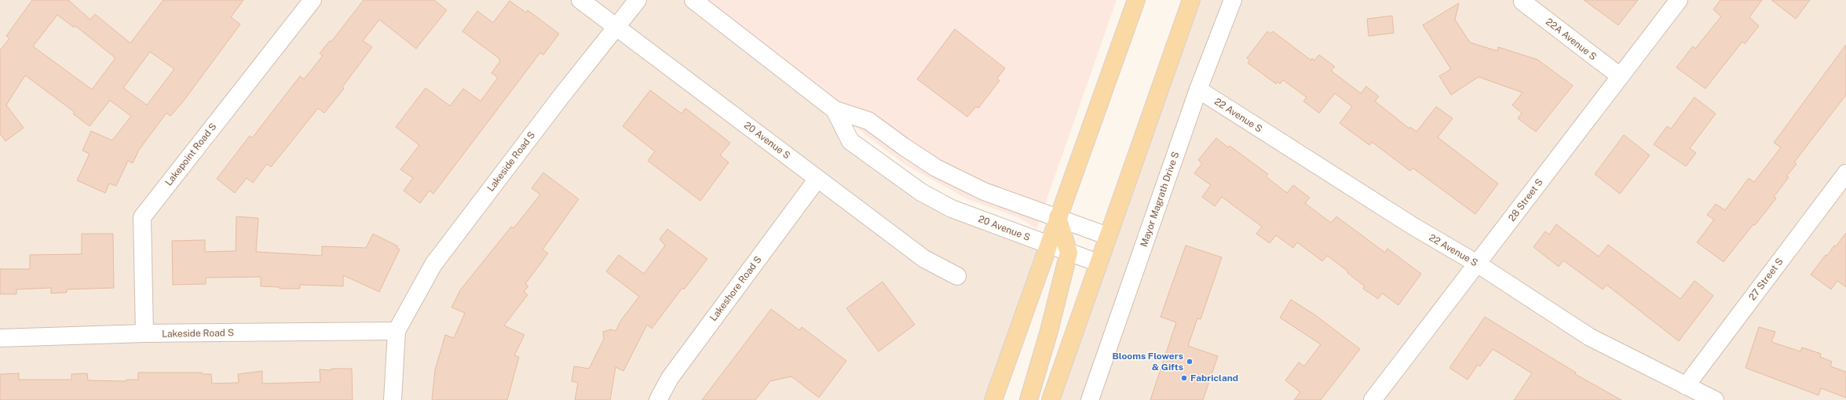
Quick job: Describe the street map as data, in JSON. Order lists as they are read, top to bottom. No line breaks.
{"streets":{"street":["22A Avenue S","22 Avenue S","20 Avenue S","Lakepoint Road S","Lakeside Road S","Mayor Magrath Drive S","28 Street S","27 Street S","Lakeshore Road S"]},"crossings":[["22A Avenue S","28 Street S"],["22 Avenue S","Mayor Magrath Drive S"],["22 Avenue S","28 Street S"],["22 Avenue S","27 Street S"],["20 Avenue S","Lakeside Road S"],["20 Avenue S","Lakeshore Road S"],["Lakepoint Road S","Lakeside Road S"]],"places":["Blooms Flowers & Gifts","Fabricland"]}
